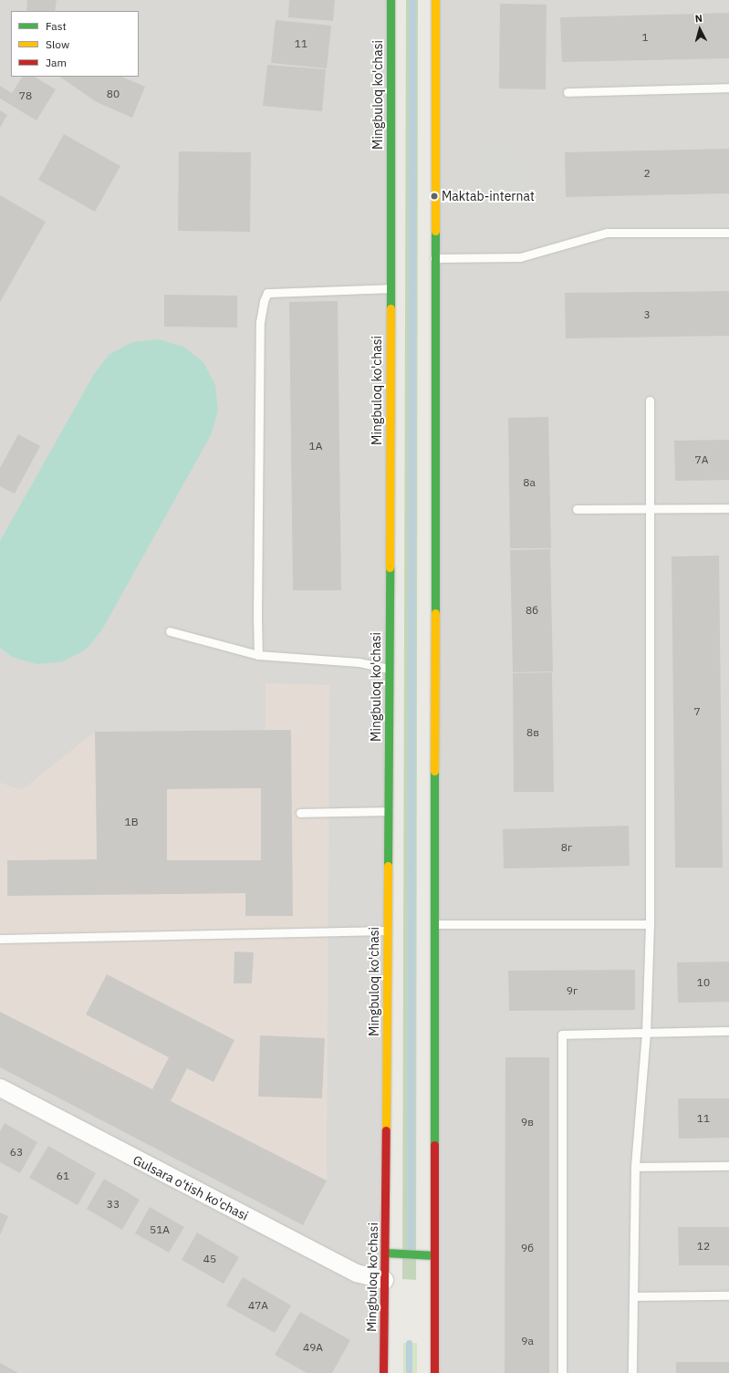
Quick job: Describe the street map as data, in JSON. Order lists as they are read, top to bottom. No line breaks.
{"streets":{"main road":["Mingbuloq ko'chasi"],"street":["Gulsara o'tish ko'chasi"]},"crossings":[["Mingbuloq ko'chasi","Gulsara o'tish ko'chasi"]],"places":["Maktab-internat"],"house_numbers":["1","11","80","78","2","3","1A","7A","8а","8б","7","8в","1B","8г","10","9г","11","9в","63","61","33","51A","12","9б","45","47A","9а","49A"],"legend":["Fast","Slow","Jam"],"north":"top"}
